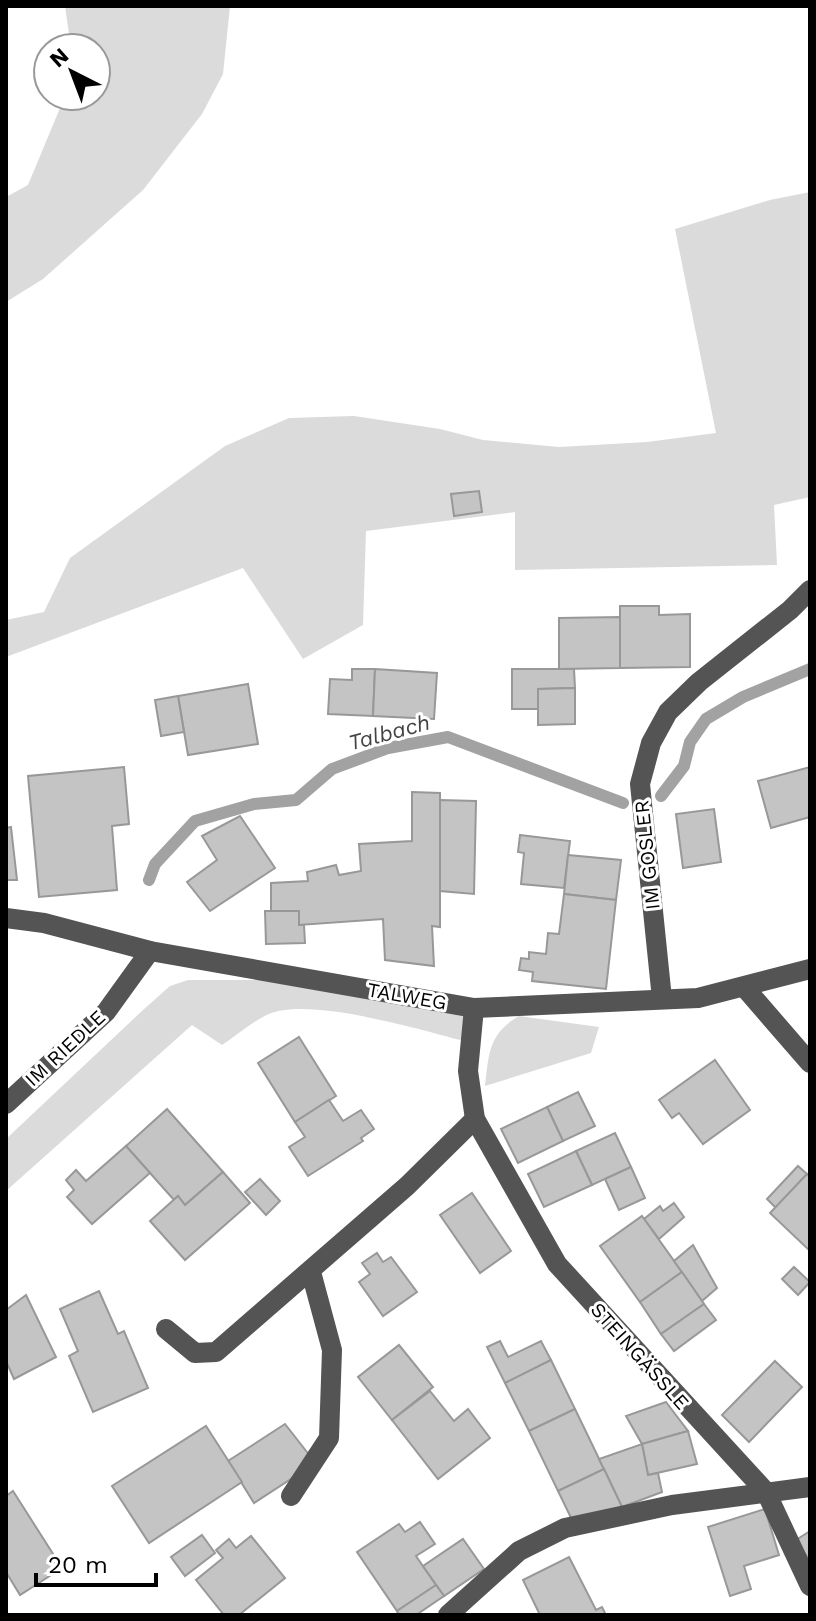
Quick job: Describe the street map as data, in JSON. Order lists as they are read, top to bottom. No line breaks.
{"streets":{"street":["IM GOSLER","TALWEG","IM RIEDLE","STEINGÄSSLE"]},"crossings":[["IM GOSLER","TALWEG"],["TALWEG","IM RIEDLE"],["TALWEG","STEINGÄSSLE"]],"water":["Talbach"],"scale_bar":"20 m","north":"top left"}
